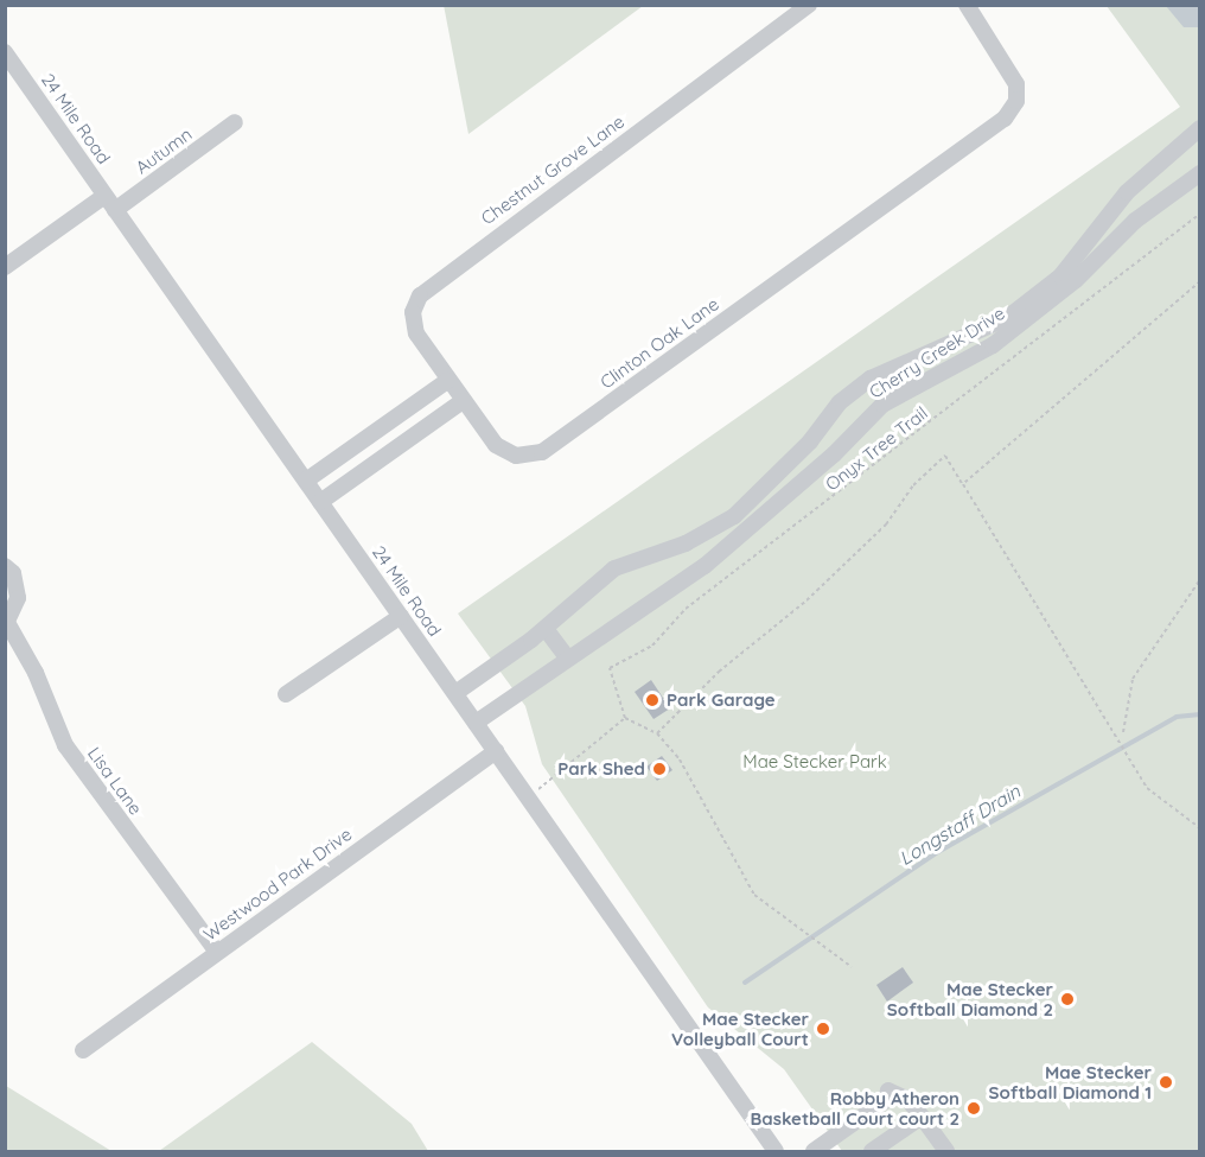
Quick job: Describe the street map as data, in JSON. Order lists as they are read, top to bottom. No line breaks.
{"streets":{"street":["24 Mile Road","Autumn","Chestnut Grove Lane","Clinton Oak Lane","Cherry Creek Drive","Lisa Lane","Westwood Park Drive"],"path":["Onyx Tree Trail"]},"crossings":[["24 Mile Road","Autumn"],["24 Mile Road","Cherry Creek Drive"],["24 Mile Road","Westwood Park Drive"],["Chestnut Grove Lane","Clinton Oak Lane"],["Lisa Lane","Westwood Park Drive"]],"water":["Longstaff Drain"],"parks":["Mae Stecker Park"],"places":["Park Garage","Park Shed","Mae Stecker Softball Diamond 2","Mae Stecker Volleyball Court","Mae Stecker Softball Diamond 1","Robby Atheron Basketball Court court 2"]}
